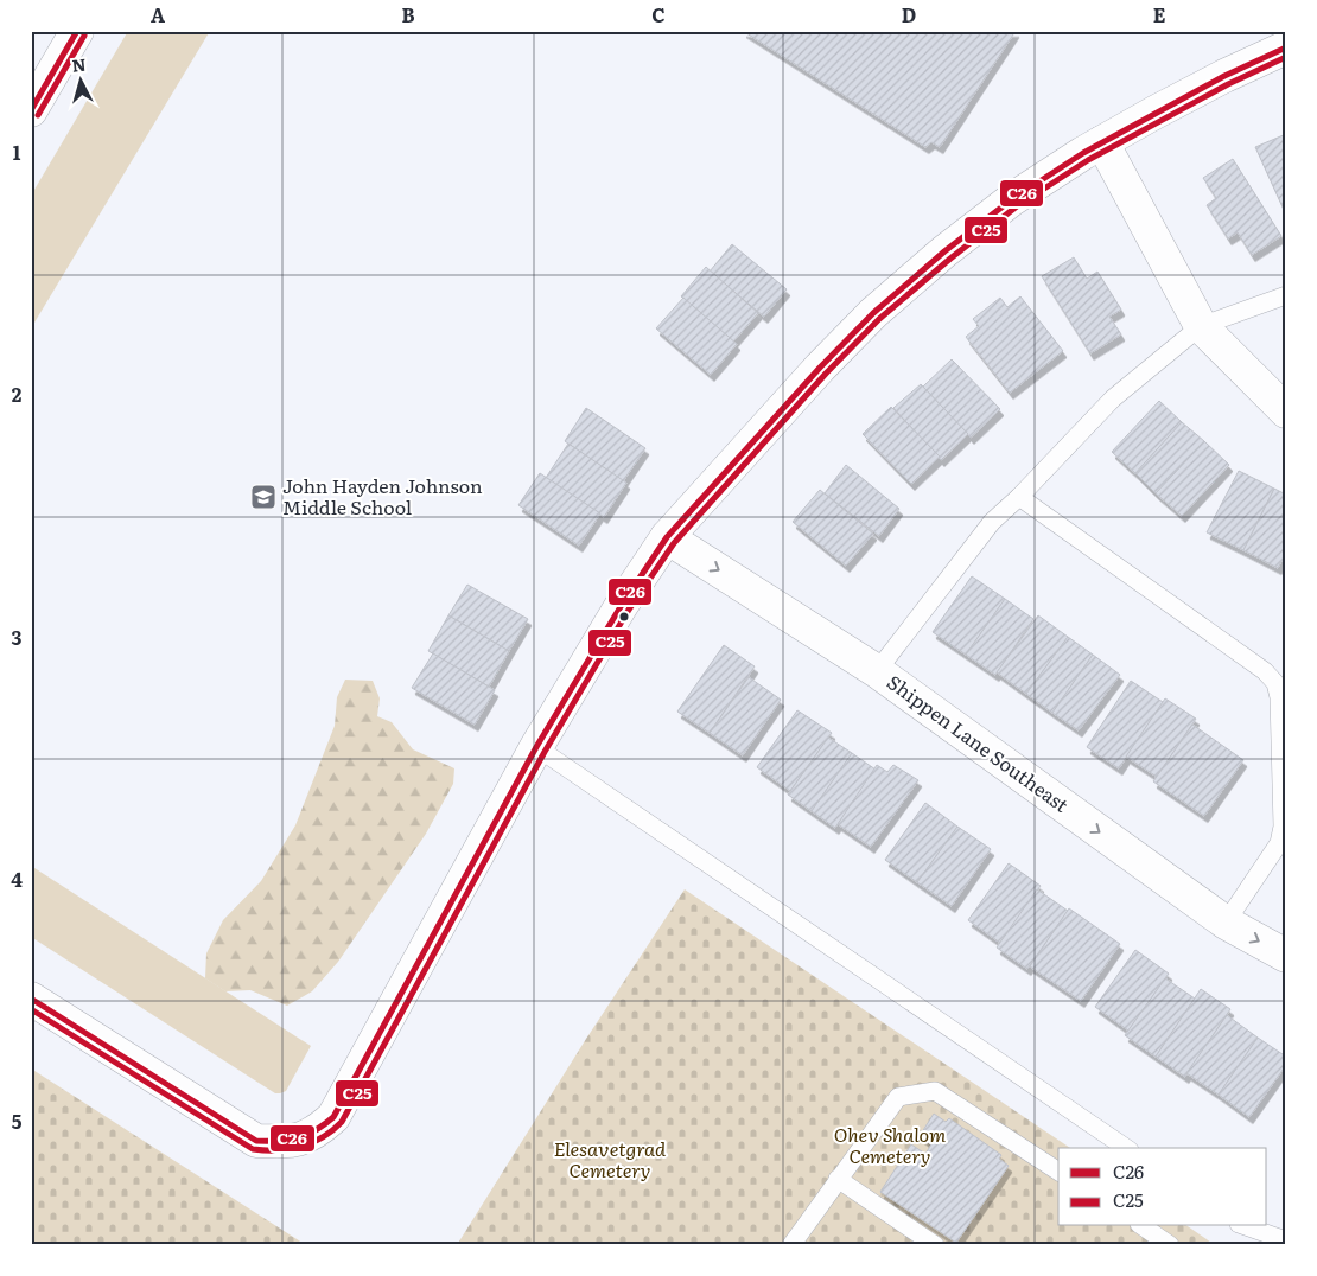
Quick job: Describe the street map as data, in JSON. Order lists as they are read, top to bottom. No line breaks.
{"streets":{"street":["Shippen Lane Southeast"]},"one_way":["Shippen Lane Southeast"],"parks":["Ohev Shalom Cemetery","Elesavetgrad Cemetery"],"places":{"school or university":["John Hayden Johnson Middle School"]},"lines":["transit line C26","transit line C25"],"legend":["C26","C25"],"north":"top","grid":{"columns":["A","B","C","D","E"],"rows":["1","2","3","4","5"]}}
